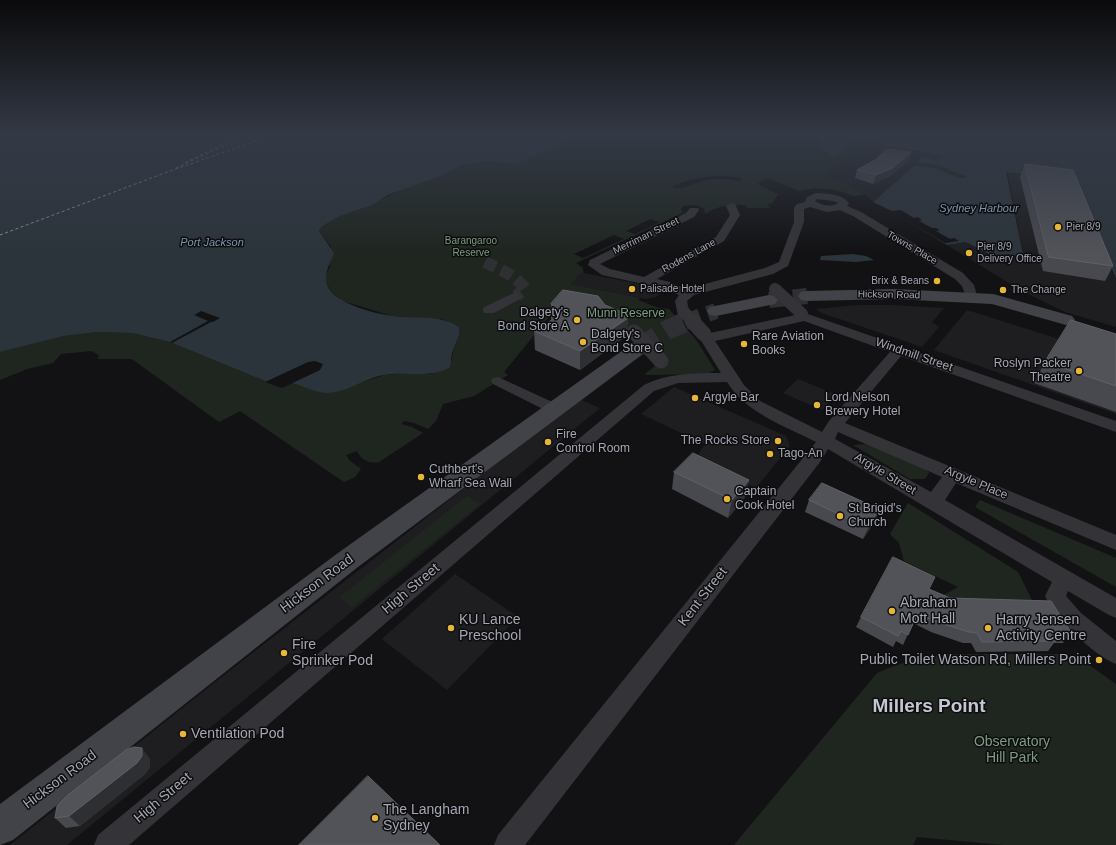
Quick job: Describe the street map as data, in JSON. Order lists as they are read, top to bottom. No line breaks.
{"streets":{"street":["Merriman Street","Towns Place","Rodens Lane","Hickson Road","Windmill Street","Argyle Street","Argyle Place","High Street","Kent Street"]},"crossings":[["Merriman Street","Rodens Lane"],["Towns Place","Hickson Road"],["Windmill Street","Kent Street"],["Argyle Street","Argyle Place"],["Argyle Street","High Street"],["Argyle Street","Kent Street"],["Argyle Place","Kent Street"]],"districts":["Millers Point"],"water":["Sydney Harbour","Port Jackson"],"parks":["Barangaroo Reserve","Munn Reserve","Observatory Hill Park"],"places":["Pier 8/9","Pier 8/9 Delivery Office","Brix & Beans","Palisade Hotel","The Change","Dalgety's Bond Store A","Dalgety's Bond Store C","Rare Aviation Books","Roslyn Packer Theatre","Argyle Bar","Lord Nelson Brewery Hotel","The Rocks Store","Fire Control Room","Tago-An","Cuthbert's Wharf Sea Wall","Captain Cook Hotel","St Brigid's Church","Abraham Mott Hall","KU Lance Preschool","Harry Jensen Activity Centre","Fire Sprinker Pod","Public Toilet Watson Rd, Millers Point","Ventilation Pod","The Langham Sydney"]}
